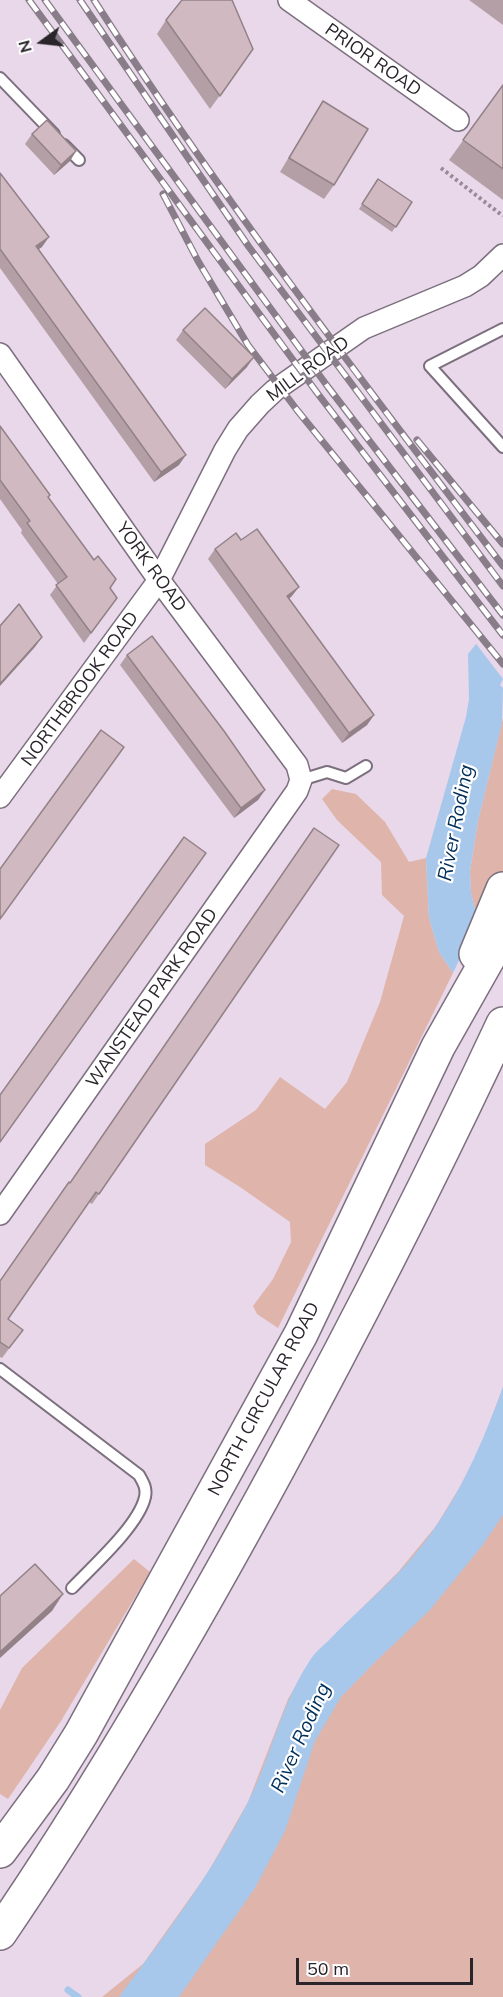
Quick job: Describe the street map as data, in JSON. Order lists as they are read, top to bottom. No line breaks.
{"streets":{"highway":["NORTH CIRCULAR ROAD"],"street":["PRIOR ROAD","MILL ROAD","YORK ROAD","NORTHBROOK ROAD","WANSTEAD PARK ROAD"]},"crossings":[["MILL ROAD","YORK ROAD"],["MILL ROAD","NORTHBROOK ROAD"],["YORK ROAD","NORTHBROOK ROAD"],["YORK ROAD","WANSTEAD PARK ROAD"]],"water":["River Roding"],"scale_bar":"50 m","north":"left"}
